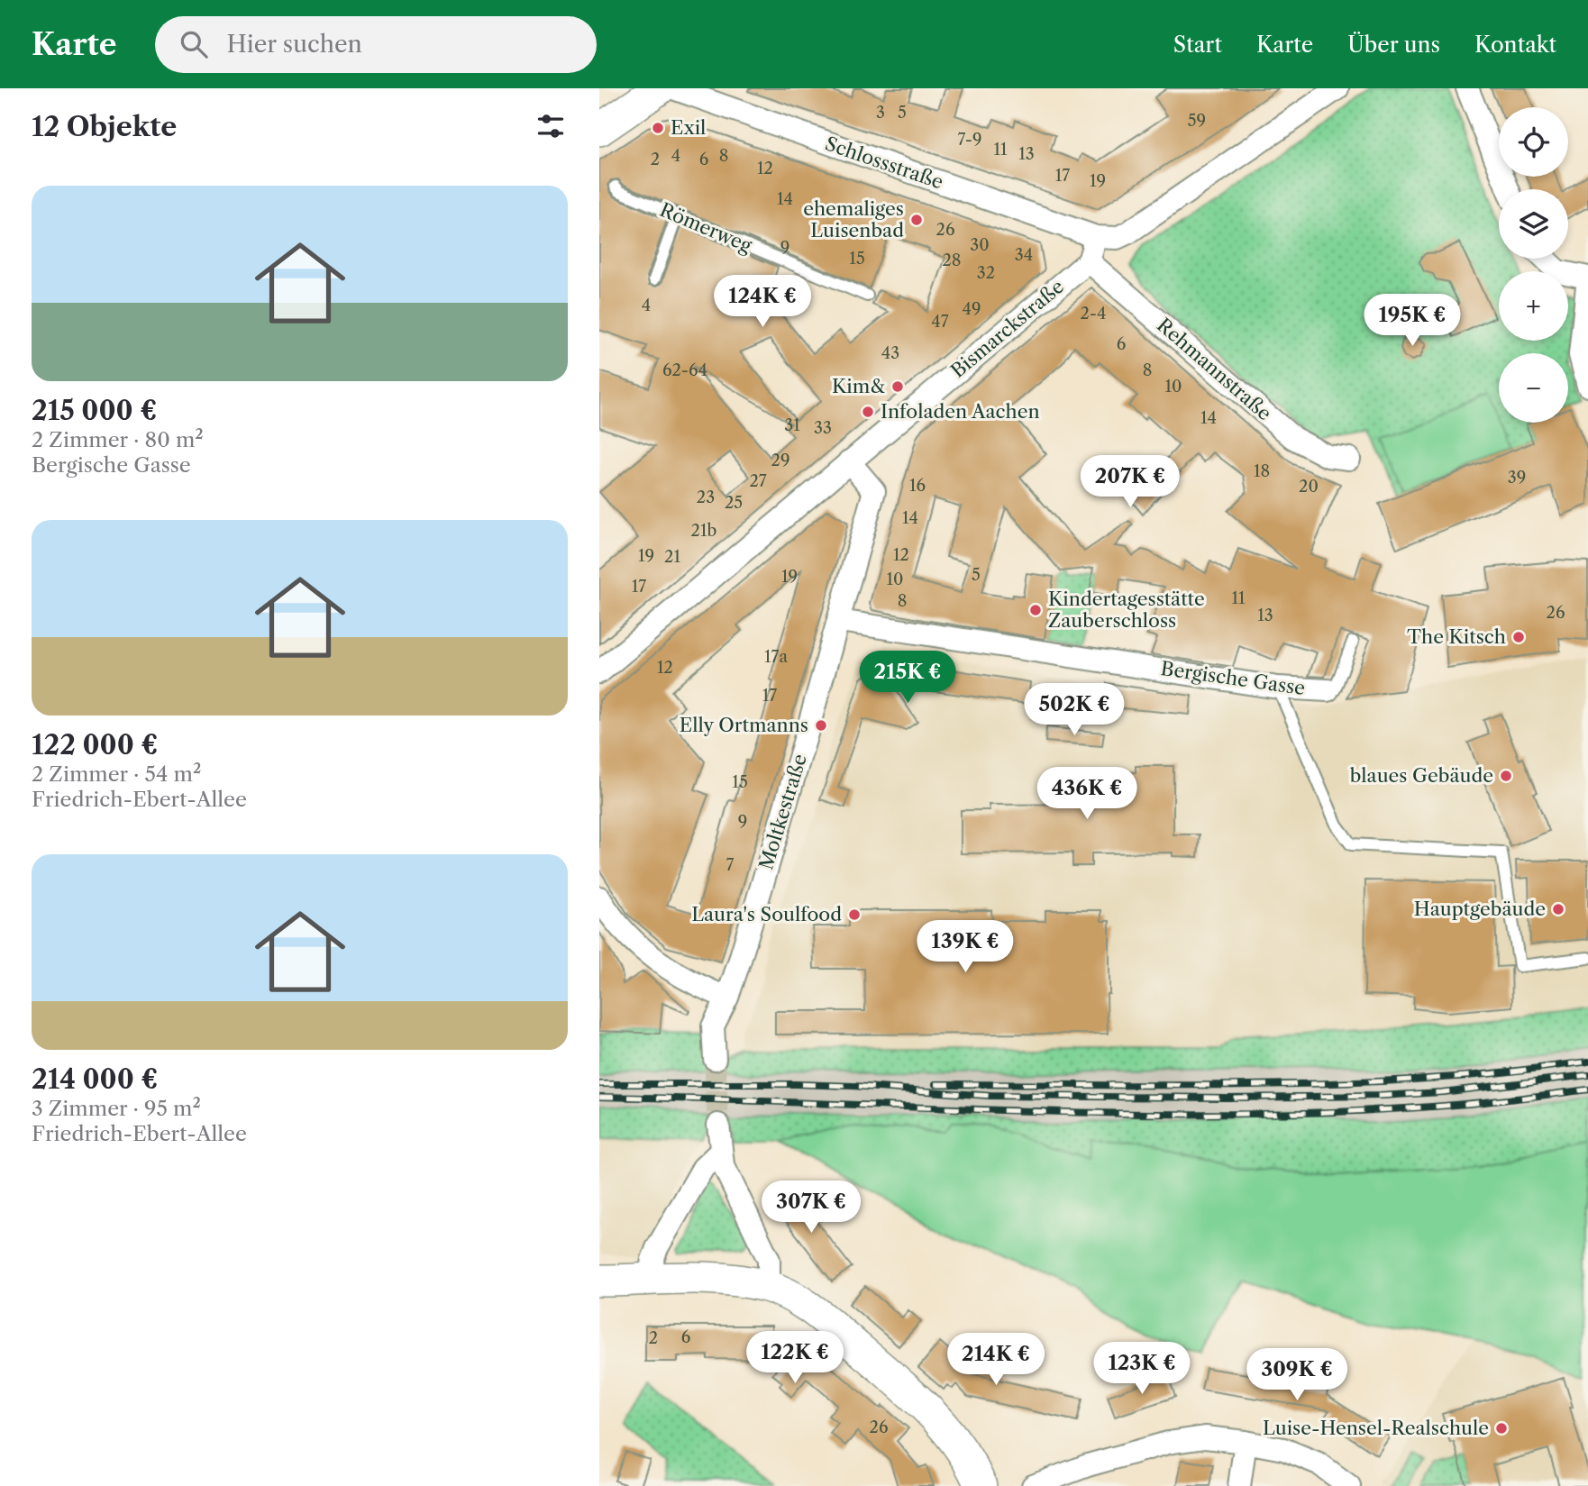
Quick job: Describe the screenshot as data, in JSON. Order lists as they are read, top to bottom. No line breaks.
{"streets":{"street":["Schlossstraße","Bismarckstraße","Rehmannstraße","Bergische Gasse","Moltkestraße"],"lane":["Römerweg"]},"crossings":[["Bismarckstraße","Rehmannstraße"],["Bismarckstraße","Moltkestraße"],["Bergische Gasse","Moltkestraße"]],"places":["Exil","ehemaliges Luisenbad","Kim&","Infoladen Aachen","Kindertagesstätte Zauberschloss","The Kitsch","Elly Ortmanns","blaues Gebäude","Hauptgebäude","Laura's Soulfood","Luise-Hensel-Realschule"],"house_numbers":["3","5","59","7-9","11","13","4","8","2","6","12","17","19","14","26","30","9","34","15","28","32","4","49","2-4","47","6","43","62-64","8","10","14","31","33","29","18","39","27","16","20","23","25","14","21b","12","19","21","5","19","10","17","11","8","26","13","17a","12","17","15","9","7","6","2","26"],"page":{"header":"Karte","search":"Hier suchen","nav":["Start","Karte","Über uns","Kontakt"],"heading":"12 Objekte","map_buttons":["+","−"],"list":[{"name":"215 000 €","note":"2 Zimmer · 80 m² · Bergische Gasse"},{"name":"122 000 €","note":"2 Zimmer · 54 m² · Friedrich-Ebert-Allee"},{"name":"214 000 €","note":"3 Zimmer · 95 m² · Friedrich-Ebert-Allee"}],"price":["124K €","195K €","207K €","215K €","502K €","436K €","139K €","307K €","122K €","214K €","123K €","309K €"]}}
